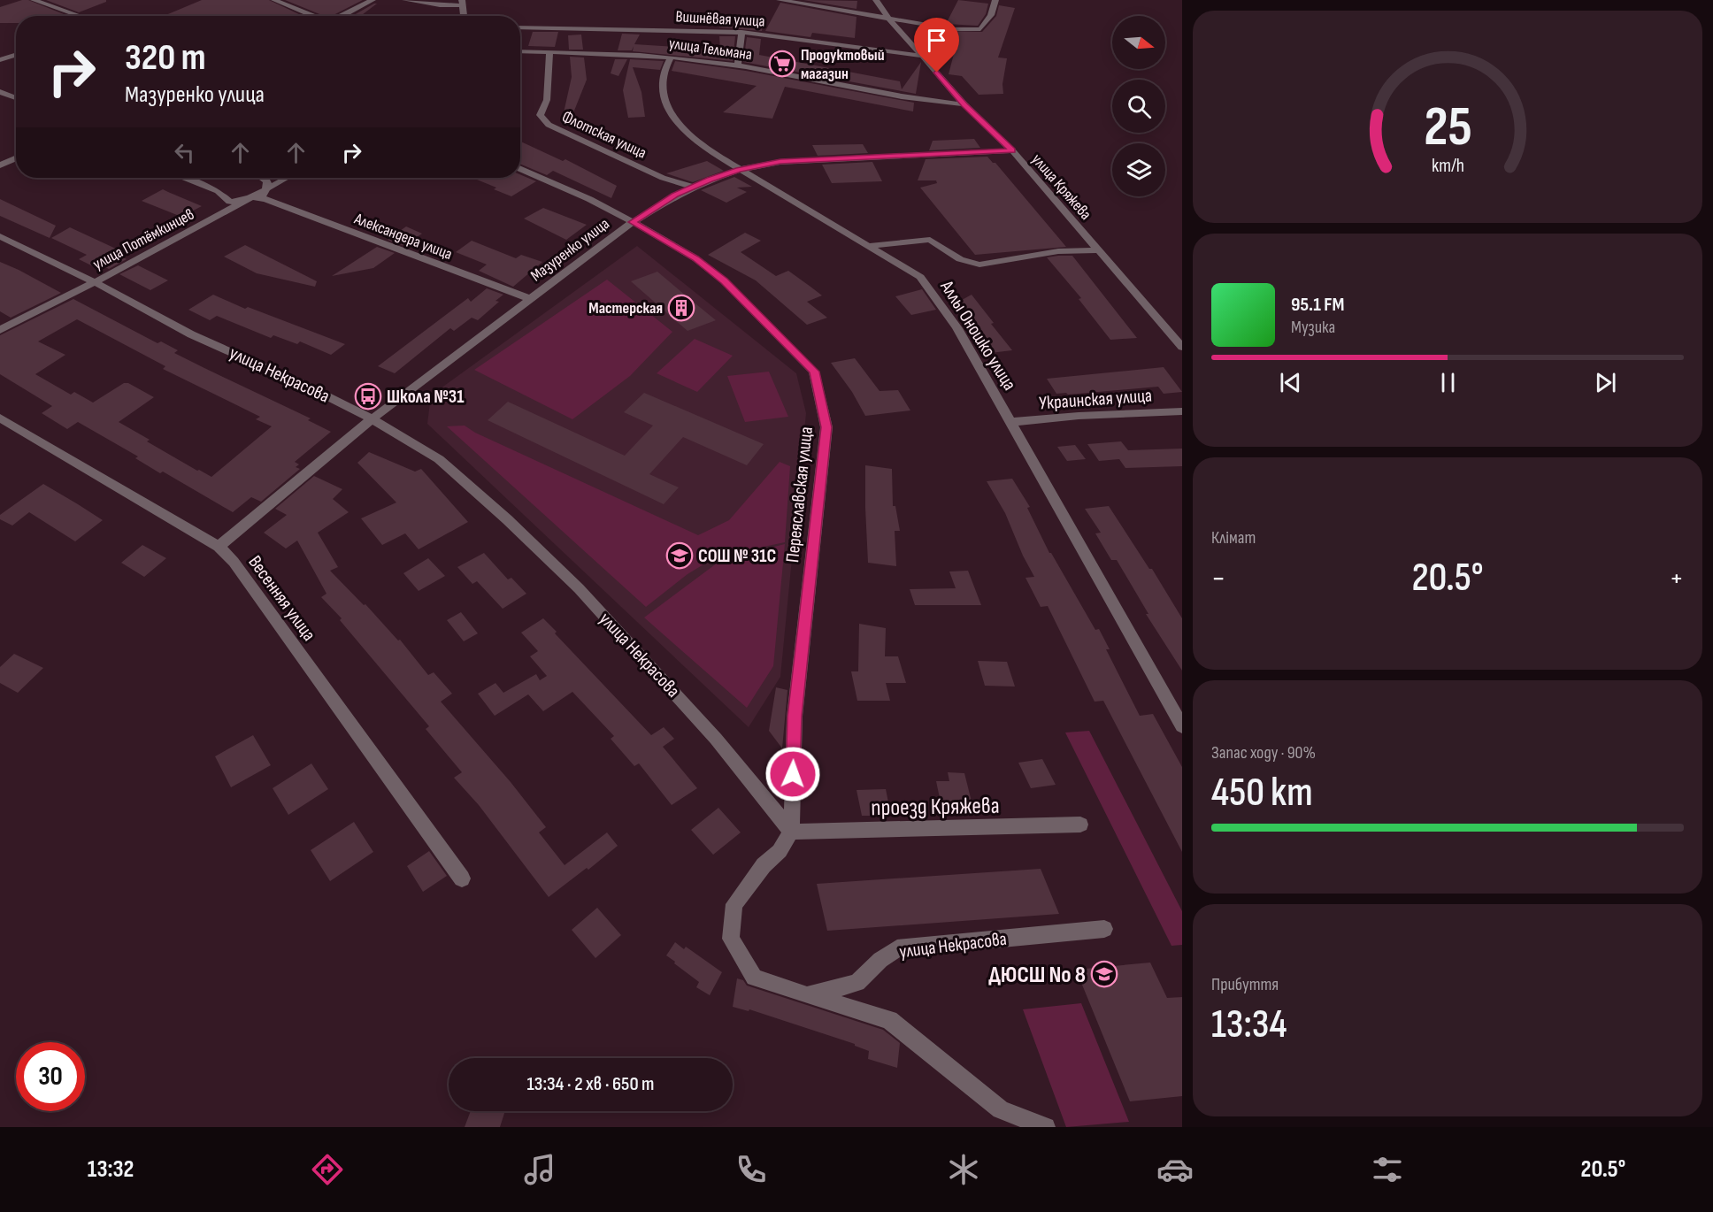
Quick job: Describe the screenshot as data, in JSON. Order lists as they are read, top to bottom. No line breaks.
{"streets":{"street":["Вишнёвая улица","улица Тельмана","Флотская улица","улица Кряжева","Александера улица","улица Потёмкинцев","Мазуренко улица","Аллы Оношко улица","улица Некрасова","Украинская улица","Переяславская улица","Весенняя улица","проезд Кряжева"]},"crossings":[["Вишнёвая улица","улица Тельмана"],["Вишнёвая улица","улица Кряжева"],["улица Тельмана","Флотская улица"],["улица Тельмана","улица Кряжева"],["улица Тельмана","Аллы Оношко улица"],["Флотская улица","Мазуренко улица"],["улица Кряжева","Мазуренко улица"],["Александера улица","улица Потёмкинцев"],["Александера улица","Мазуренко улица"],["улица Потёмкинцев","улица Некрасова"],["Мазуренко улица","Аллы Оношко улица"],["Мазуренко улица","улица Некрасова"],["Мазуренко улица","Переяславская улица"],["Мазуренко улица","Весенняя улица"],["Аллы Оношко улица","Украинская улица"],["улица Некрасова","Переяславская улица"],["улица Некрасова","проезд Кряжева"],["Переяславская улица","проезд Кряжева"]],"places":{"supermarket":["Продуктовый магазин"],"building":["Мастерская"],"bus stop":["Школа №31"],"school or university":["СОШ № 31С","ДЮСШ No 8"]},"north":"right","page":{"turn":["320 m","Мазуренко улица"],"song":["95.1 FM","Музика"],"tile":["Клімат",["Запас ходу · 90%","450 km"],["Прибуття","13:34"]],"heat":["−","20.5°","+"],"limit":"30","trip":"13:34 · 2 хв · 650 m","tabs":["13:32","20.5°"],"gauge":["25","km/h"]}}
